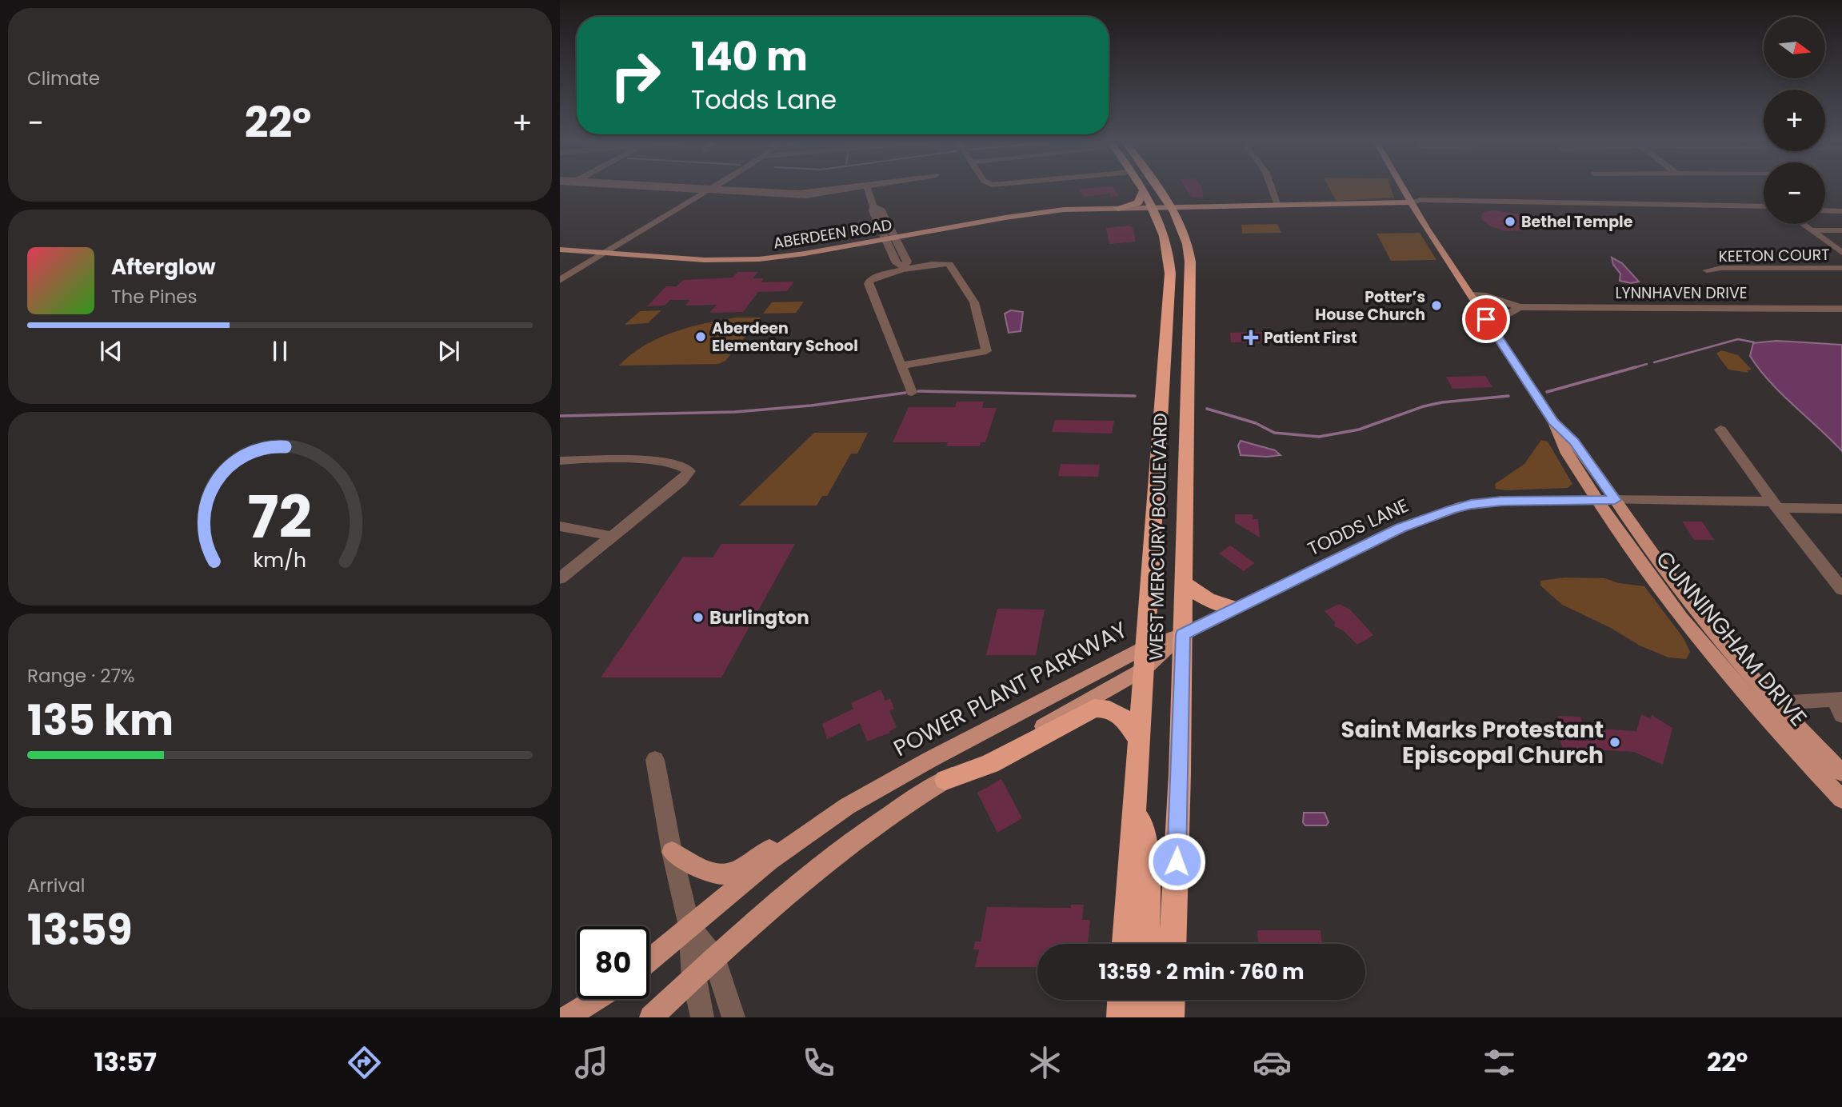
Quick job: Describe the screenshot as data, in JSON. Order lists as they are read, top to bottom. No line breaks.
{"streets":{"highway":["WEST MERCURY BOULEVARD"],"main road":["ABERDEEN ROAD","TODDS LANE","CUNNINGHAM DRIVE","POWER PLANT PARKWAY"],"street":["KEETON COURT","LYNNHAVEN DRIVE"]},"crossings":[["ABERDEEN ROAD","WEST MERCURY BOULEVARD"],["TODDS LANE","WEST MERCURY BOULEVARD"],["TODDS LANE","CUNNINGHAM DRIVE"],["TODDS LANE","POWER PLANT PARKWAY"],["WEST MERCURY BOULEVARD","POWER PLANT PARKWAY"]],"places":{"other":["Bethel Temple","Potter’s House Church","Aberdeen Elementary School","Burlington","Saint Marks Protestant Episcopal Church"],"health":["Patient First"]},"north":"right","page":{"tile":["Climate",["Range · 27%","135 km"],["Arrival","13:59"]],"map_buttons":["+","−"],"turn":["140 m","Todds Lane"],"heat":["−","22°","+"],"song":["Afterglow","The Pines"],"limit":"80","trip":"13:59 · 2 min · 760 m","tabs":["13:57","22°"],"gauge":["72","km/h"]}}
